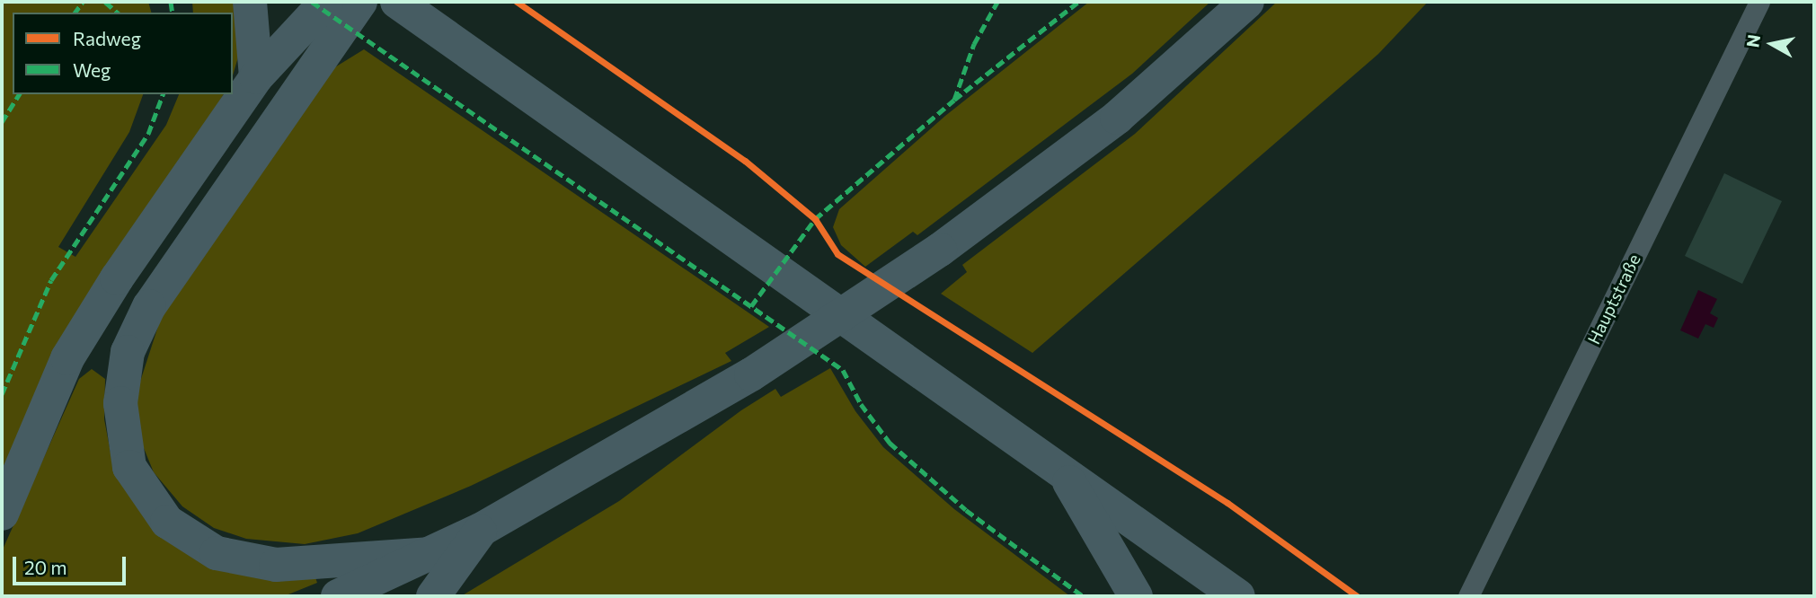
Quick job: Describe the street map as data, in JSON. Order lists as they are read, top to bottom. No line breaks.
{"streets":{"lane":["Hauptstraße"]},"legend":["Radweg","Weg"],"scale_bar":"20 m","north":"left"}
